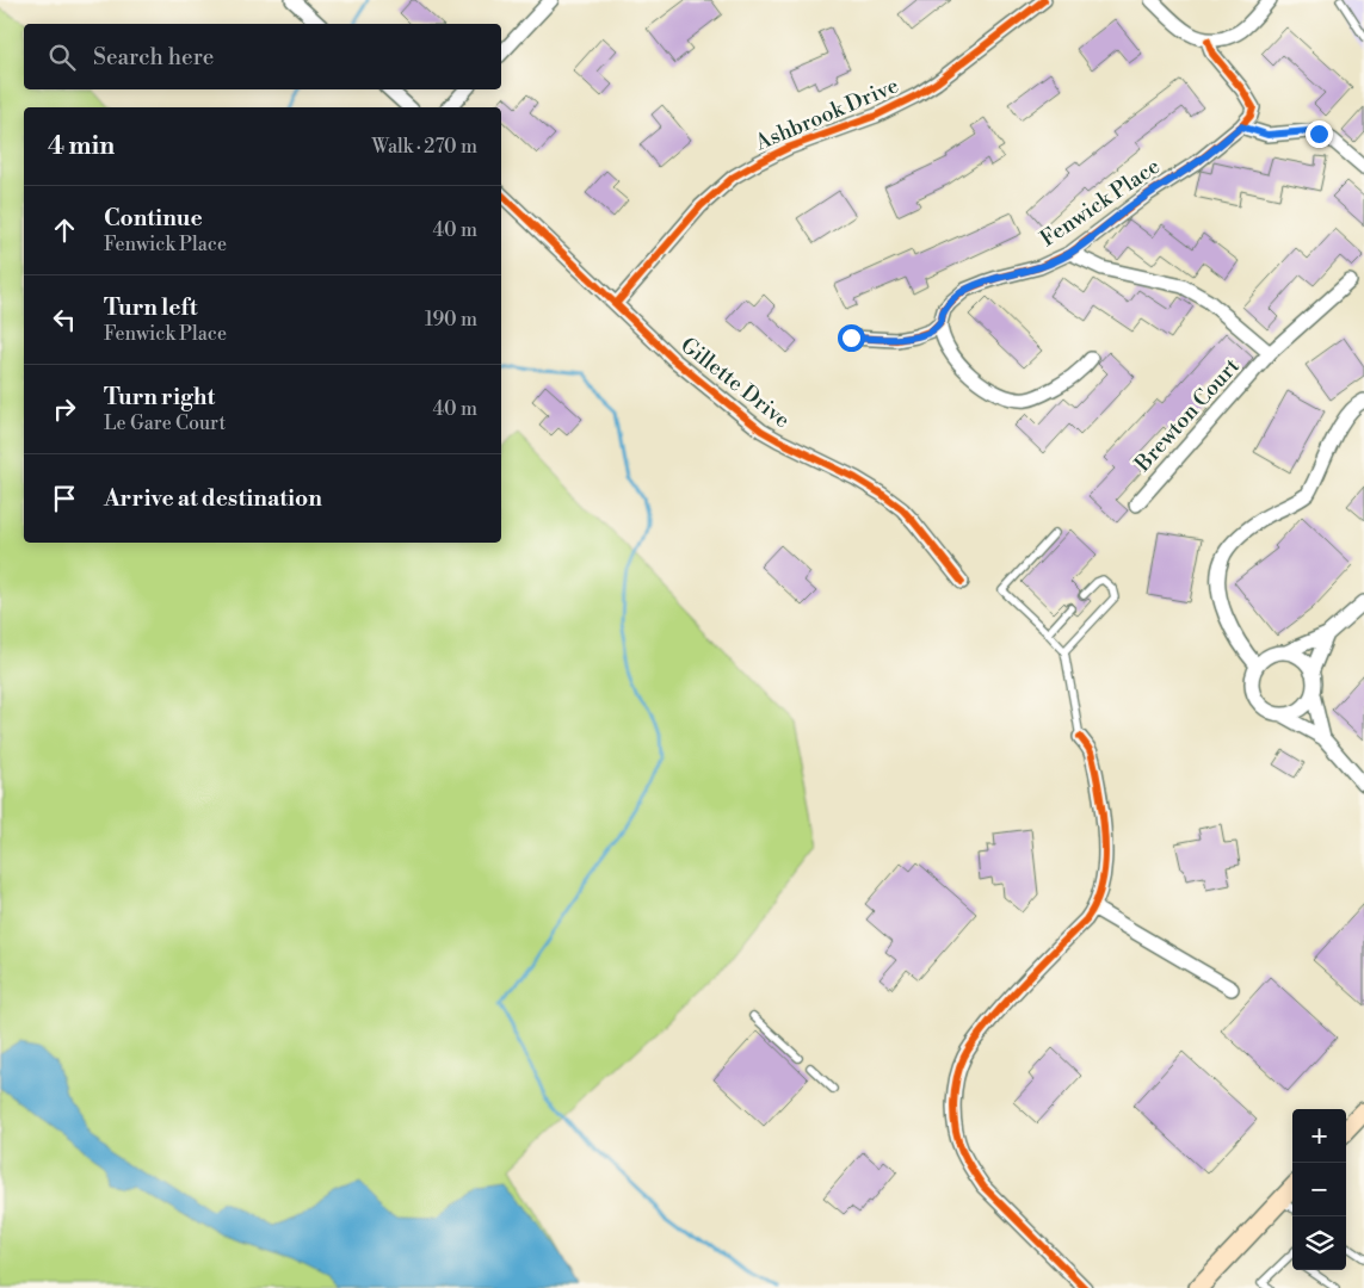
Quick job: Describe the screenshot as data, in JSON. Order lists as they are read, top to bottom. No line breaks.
{"streets":{"street":["Ashbrook Drive","Fenwick Place","Gillette Drive","Brewton Court"]},"crossings":[["Ashbrook Drive","Gillette Drive"],["Fenwick Place","Brewton Court"]],"page":{"search":"Search here","heading":["4 min","Walk · 270 m"],"list":[["Continue","Fenwick Place","40 m"],["Turn left","Fenwick Place","190 m"],["Turn right","Le Gare Court","40 m"],"Arrive at destination"],"map_buttons":["+","−"]}}
